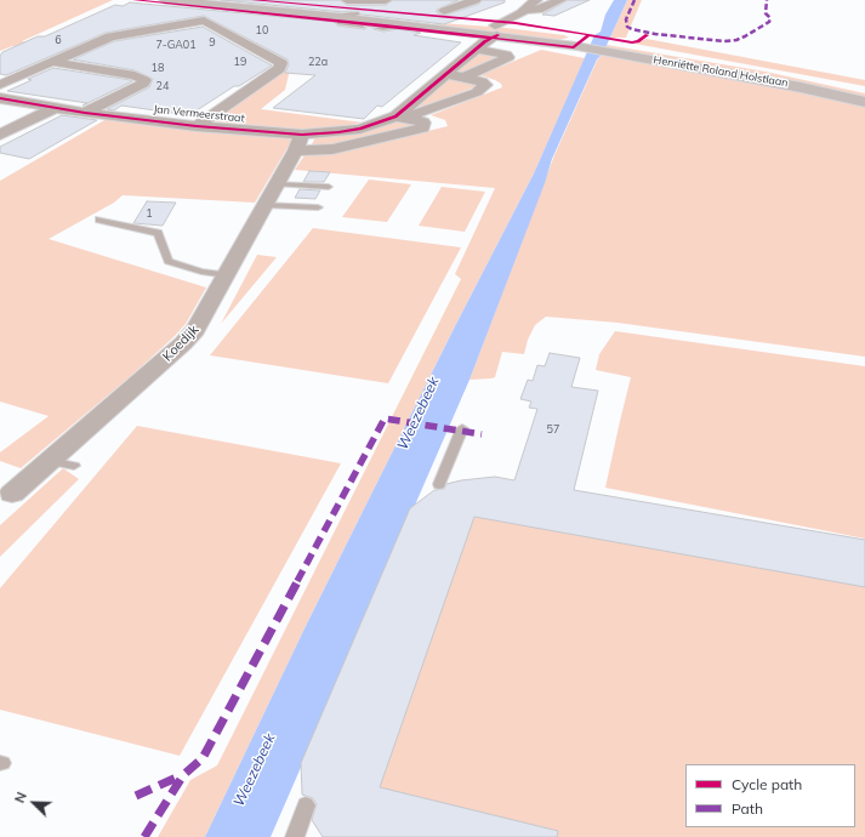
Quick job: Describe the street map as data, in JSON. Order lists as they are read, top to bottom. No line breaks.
{"streets":{"main road":["Henriëtte Roland Holstlaan"],"street":["Jan Vermeerstraat","Koedijk"]},"crossings":[["Henriëtte Roland Holstlaan","Jan Vermeerstraat"],["Jan Vermeerstraat","Koedijk"]],"water":["Weezebeek"],"house_numbers":["10","6","9","7-GA01","19","22a","18","24","1","57"],"legend":["Cycle path","Path"],"north":"top left"}
